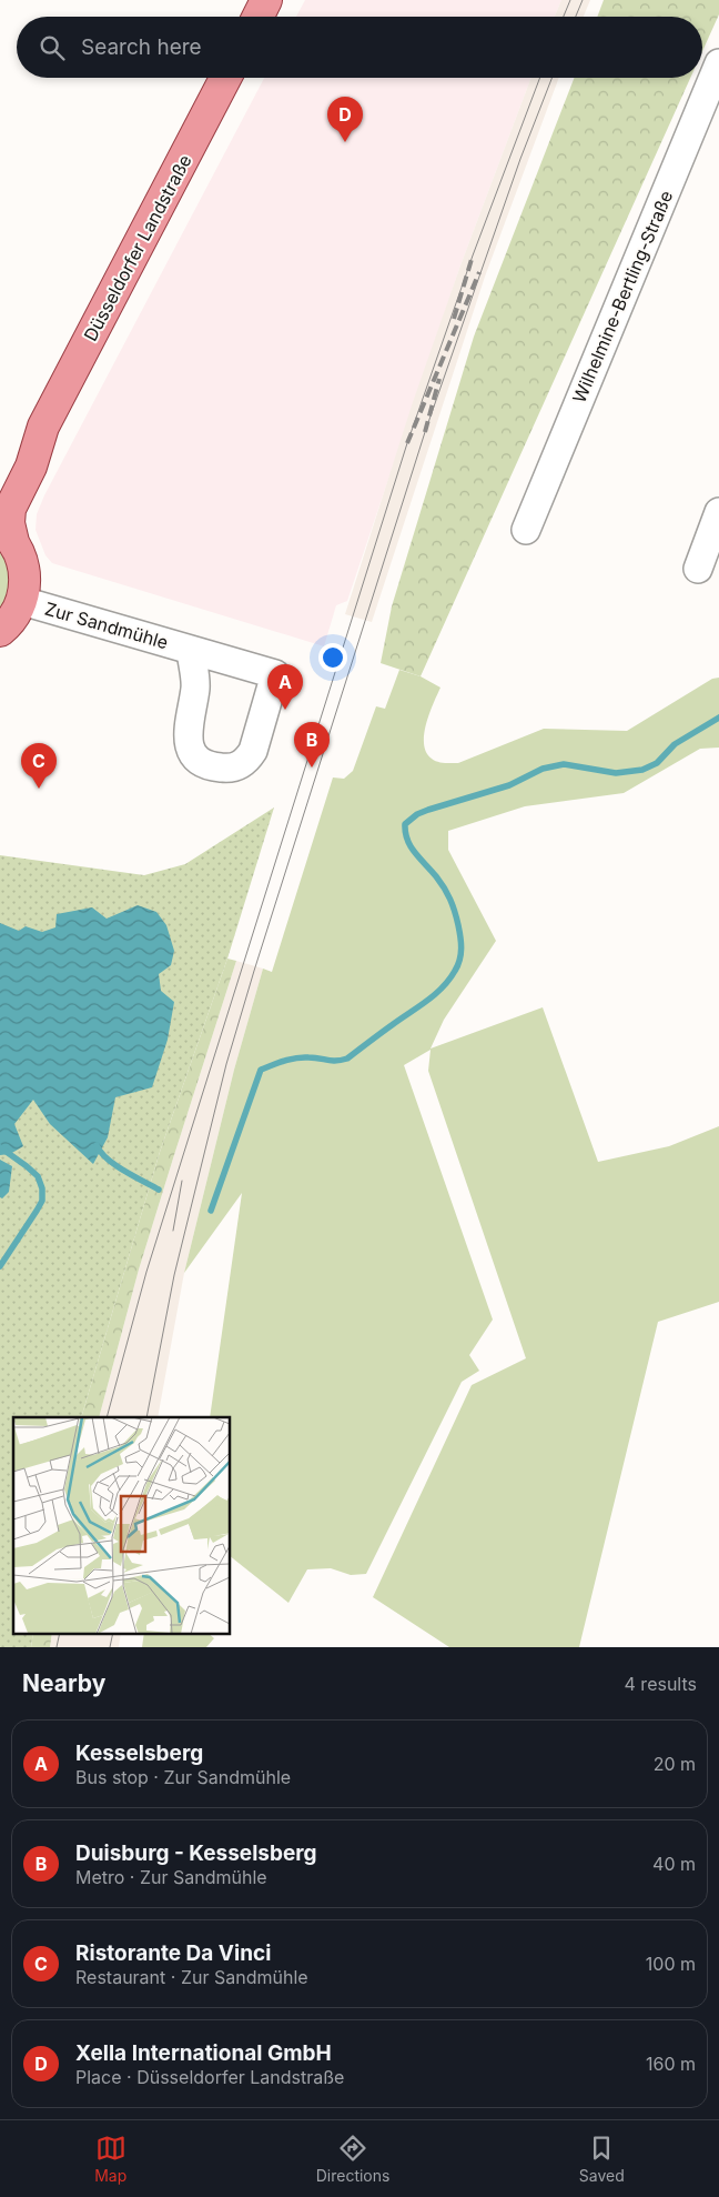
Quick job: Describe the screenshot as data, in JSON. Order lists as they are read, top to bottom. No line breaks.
{"streets":{"main road":["Düsseldorfer Landstraße"],"street":["Wilhelmine-Bertling-Straße","Zur Sandmühle"]},"crossings":[["Düsseldorfer Landstraße","Zur Sandmühle"]],"page":{"search":"Search here","pins":["D","A","B","C"],"heading":["Nearby","4 results"],"list":[{"mark":"A","name":"Kesselsberg","note":"Bus stop · Zur Sandmühle","value":"20 m"},{"mark":"B","name":"Duisburg - Kesselsberg","note":"Metro · Zur Sandmühle","value":"40 m"},{"mark":"C","name":"Ristorante Da Vinci","note":"Restaurant · Zur Sandmühle","value":"100 m"},{"mark":"D","name":"Xella International GmbH","note":"Place · Düsseldorfer Landstraße","value":"160 m"}],"nav":["Map","Directions","Saved"]}}
